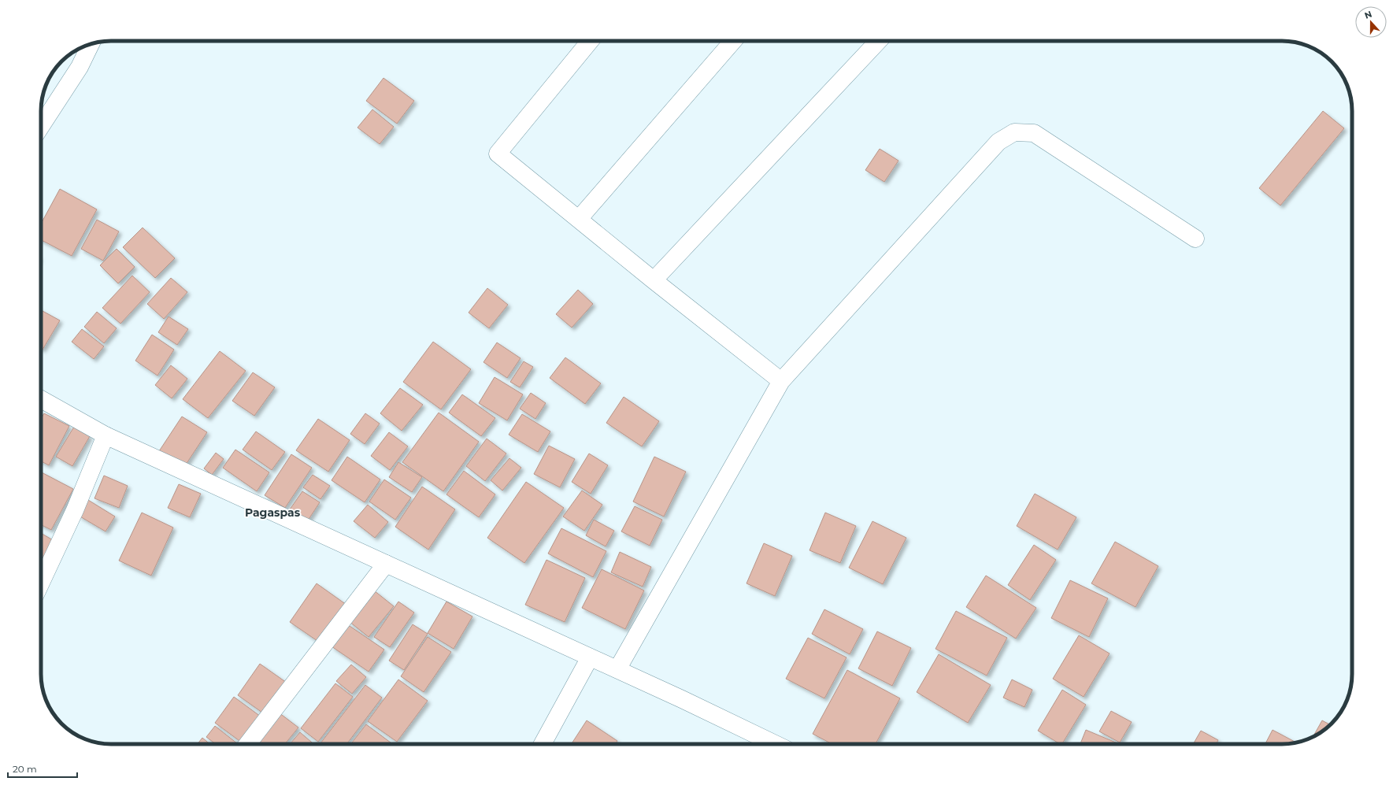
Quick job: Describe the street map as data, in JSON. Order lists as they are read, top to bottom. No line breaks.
{"districts":["Pagaspas"],"scale_bar":"20 m","north":"top"}
